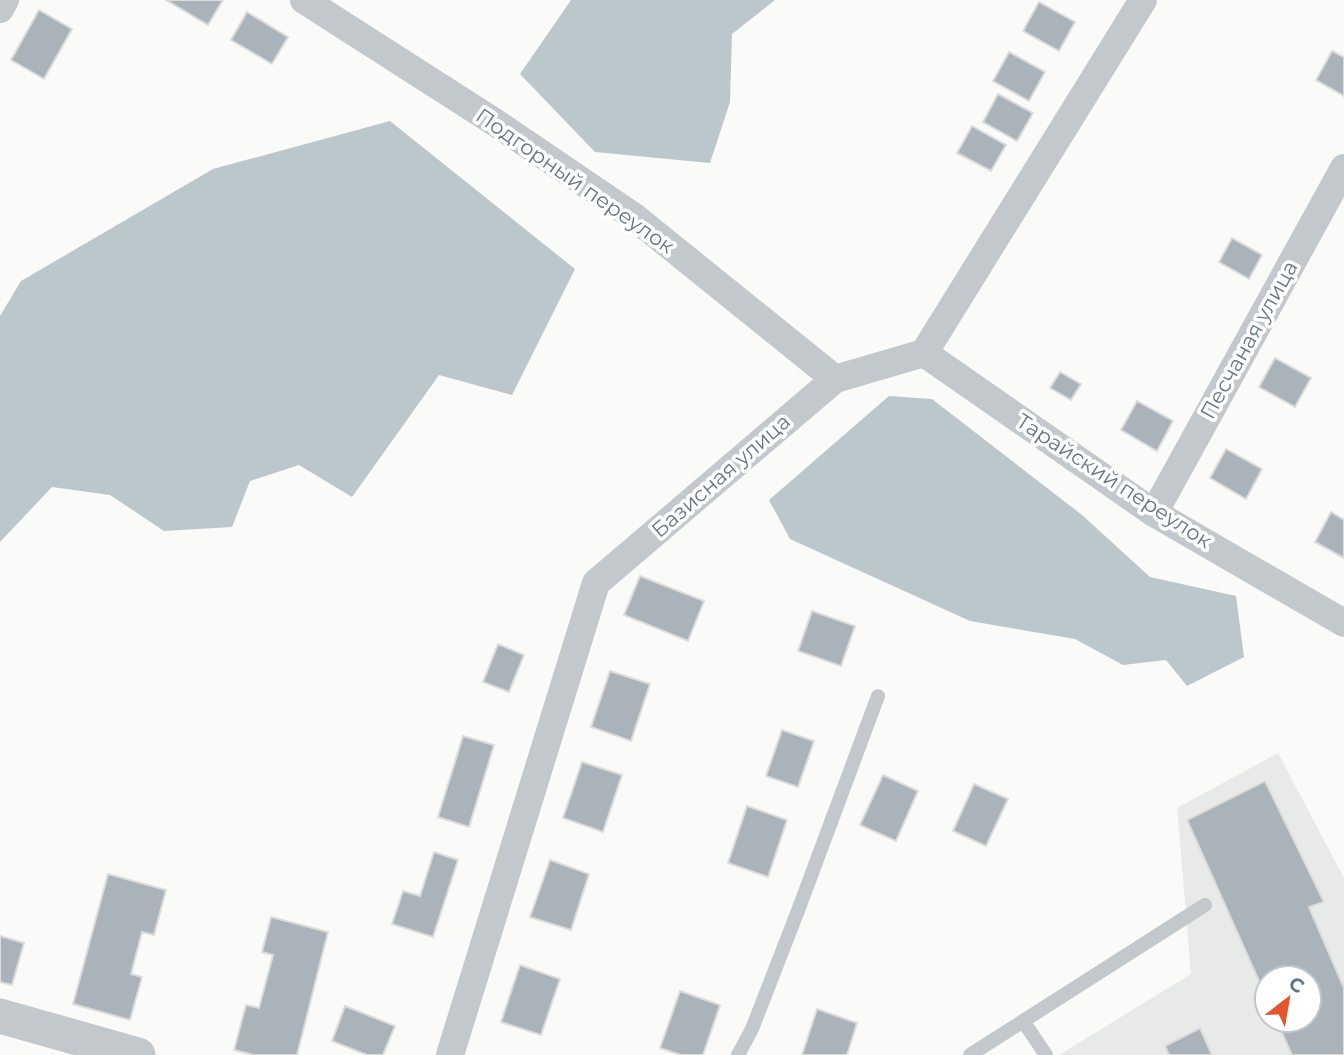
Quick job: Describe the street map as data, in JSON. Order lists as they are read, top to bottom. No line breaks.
{"streets":{"street":["Подгорный переулок","Песчаная улица","Базисная улица","Тарайский переулок"]},"crossings":[["Подгорный переулок","Базисная улица"],["Песчаная улица","Тарайский переулок"],["Базисная улица","Тарайский переулок"]],"north":"top right"}
